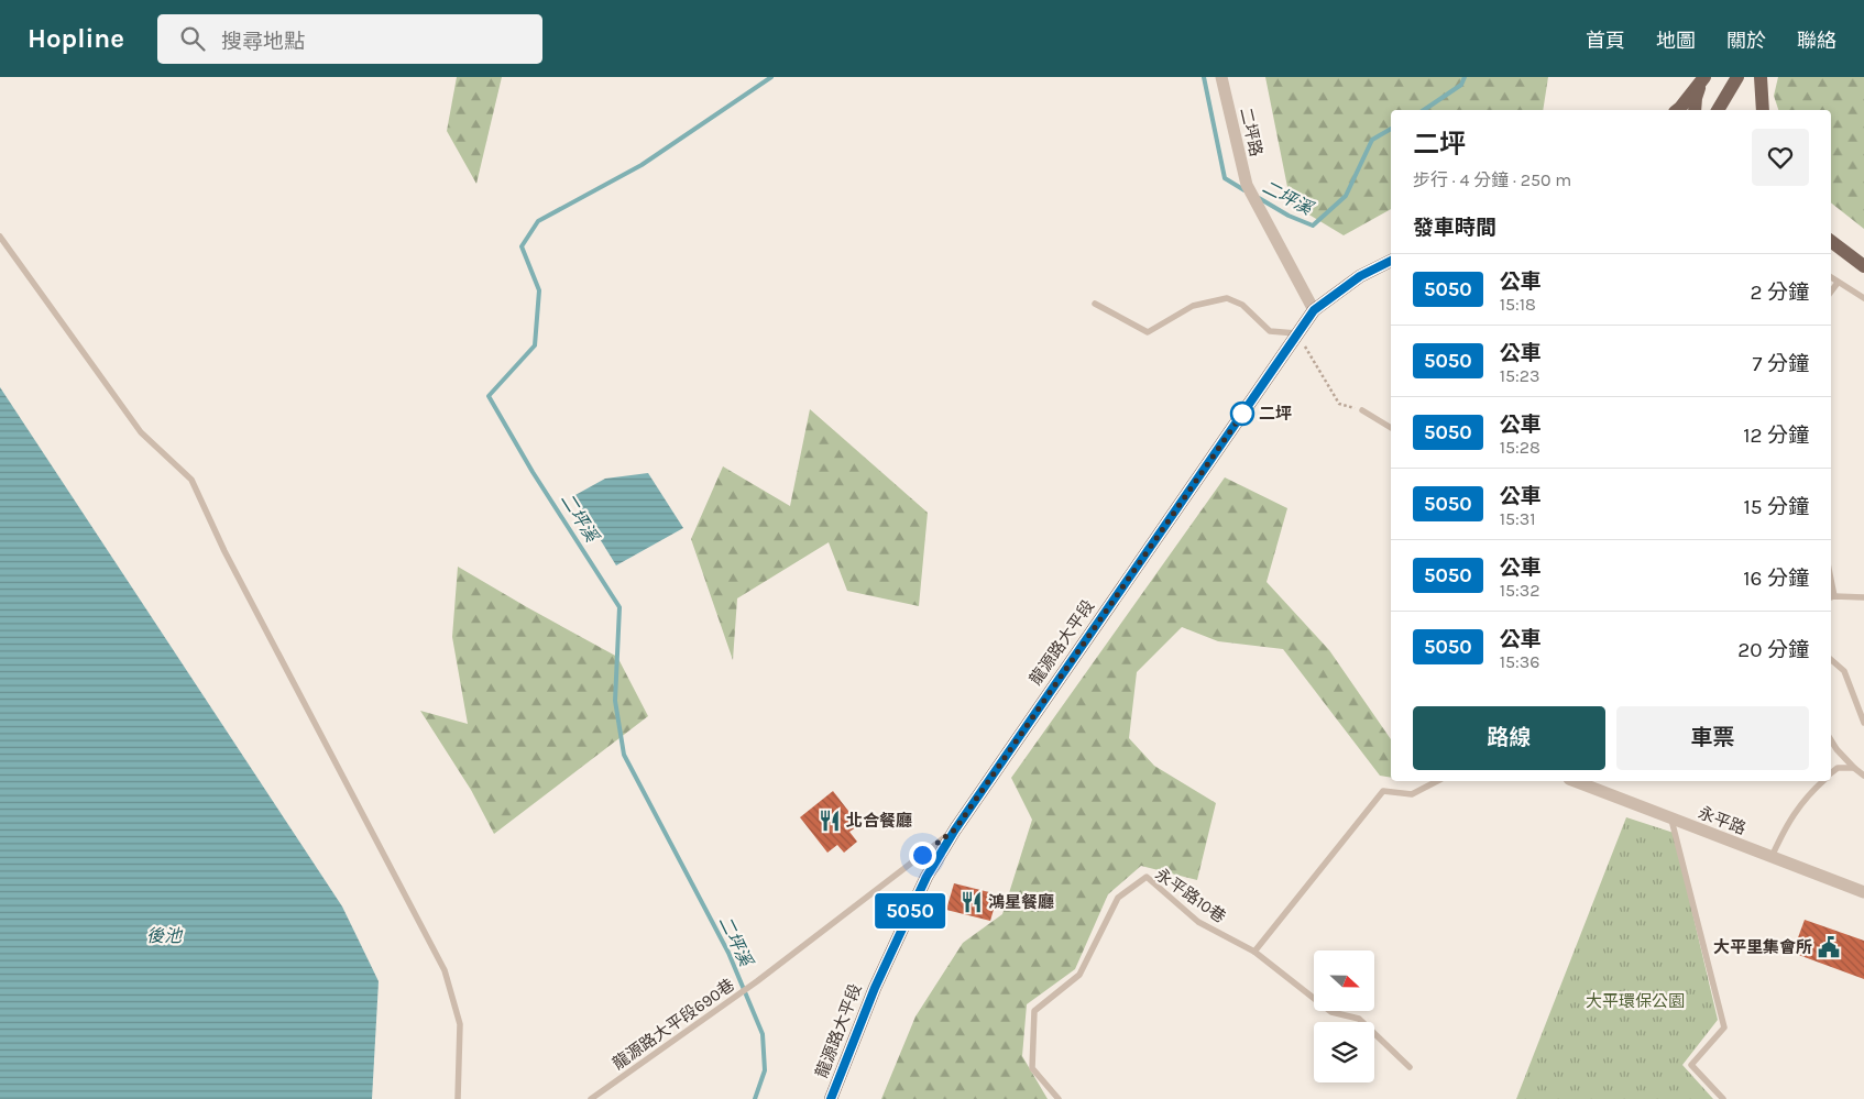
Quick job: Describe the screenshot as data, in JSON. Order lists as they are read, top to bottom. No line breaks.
{"streets":{"main road":["龍源路大平段"],"street":["二坪路","永平路"],"lane":["永平路10巷","龍源路大平段690巷"]},"crossings":[["二坪路","龍源路大平段"],["龍源路大平段","龍源路大平段690巷"]],"water":["二坪溪","後池"],"parks":["大平環保公園"],"places":{"other":["二坪"],"restaurant":["北合餐廳","鴻星餐廳"],"public building":["大平里集會所"]},"lines":["bus line 5050"],"north":"right","page":{"header":"Hopline","search":"搜尋地點","nav":["首頁","地圖","關於","聯絡"],"on_map":"5050","heading":[["二坪","步行 · 4 分鐘 · 250 m"],"發車時間"],"list":[{"mark":"5050","name":"公車","note":"15:18","value":"2 分鐘"},{"mark":"5050","name":"公車","note":"15:23","value":"7 分鐘"},{"mark":"5050","name":"公車","note":"15:28","value":"12 分鐘"},{"mark":"5050","name":"公車","note":"15:31","value":"15 分鐘"},{"mark":"5050","name":"公車","note":"15:32","value":"16 分鐘"},{"mark":"5050","name":"公車","note":"15:36","value":"20 分鐘"}],"buttons":["路線","車票"]}}
